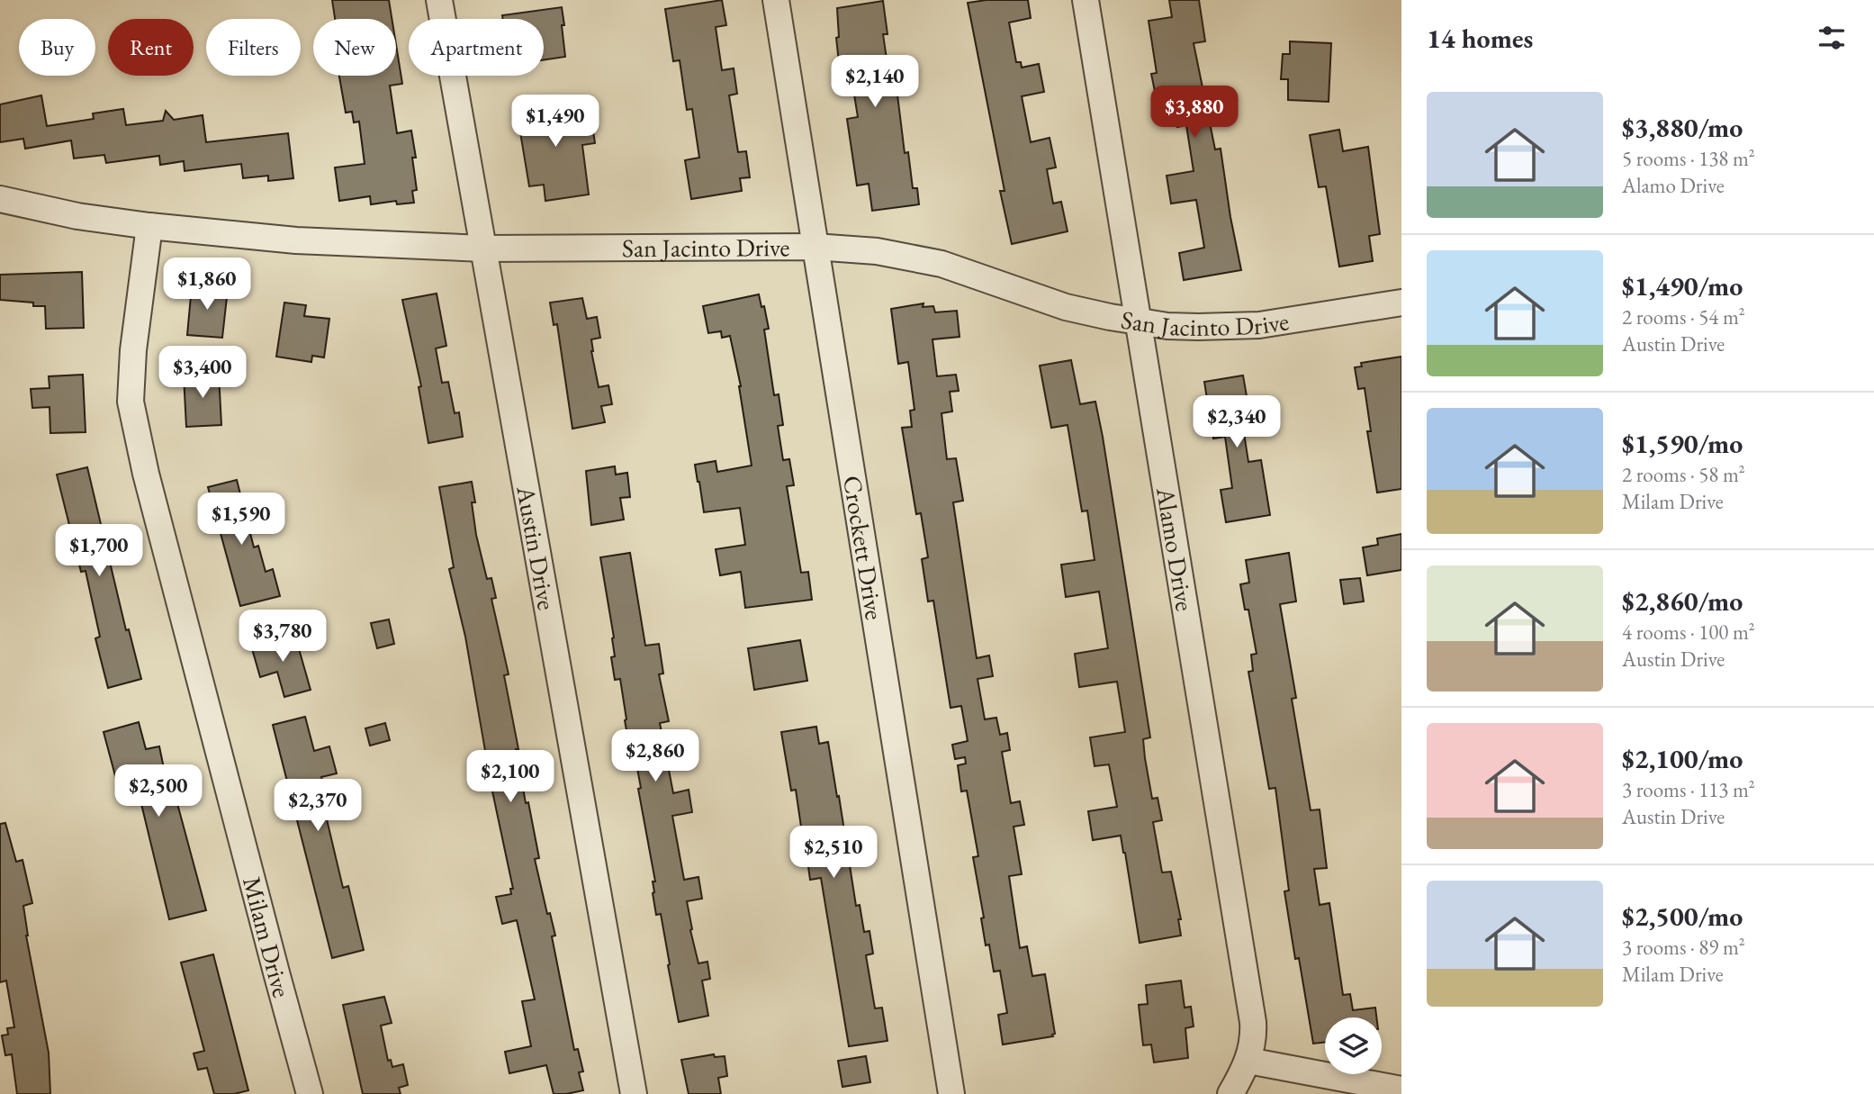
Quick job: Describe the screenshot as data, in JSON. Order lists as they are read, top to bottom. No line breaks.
{"streets":{"street":["San Jacinto Drive","Austin Drive","Crockett Drive","Alamo Drive","Milam Drive"]},"crossings":[["San Jacinto Drive","Austin Drive"],["San Jacinto Drive","Crockett Drive"],["San Jacinto Drive","Alamo Drive"],["San Jacinto Drive","Milam Drive"]],"page":{"heading":"14 homes","chip":["Buy","Rent","Filters","New","Apartment"],"price":["$2,140","$3,880","$1,490","$1,860","$3,400","$2,340","$1,590","$1,700","$3,780","$2,860","$2,100","$2,500","$2,370","$2,510"],"list":[{"name":"$3,880/mo","note":"5 rooms · 138 m² · Alamo Drive"},{"name":"$1,490/mo","note":"2 rooms · 54 m² · Austin Drive"},{"name":"$1,590/mo","note":"2 rooms · 58 m² · Milam Drive"},{"name":"$2,860/mo","note":"4 rooms · 100 m² · Austin Drive"},{"name":"$2,100/mo","note":"3 rooms · 113 m² · Austin Drive"},{"name":"$2,500/mo","note":"3 rooms · 89 m² · Milam Drive"}]}}
